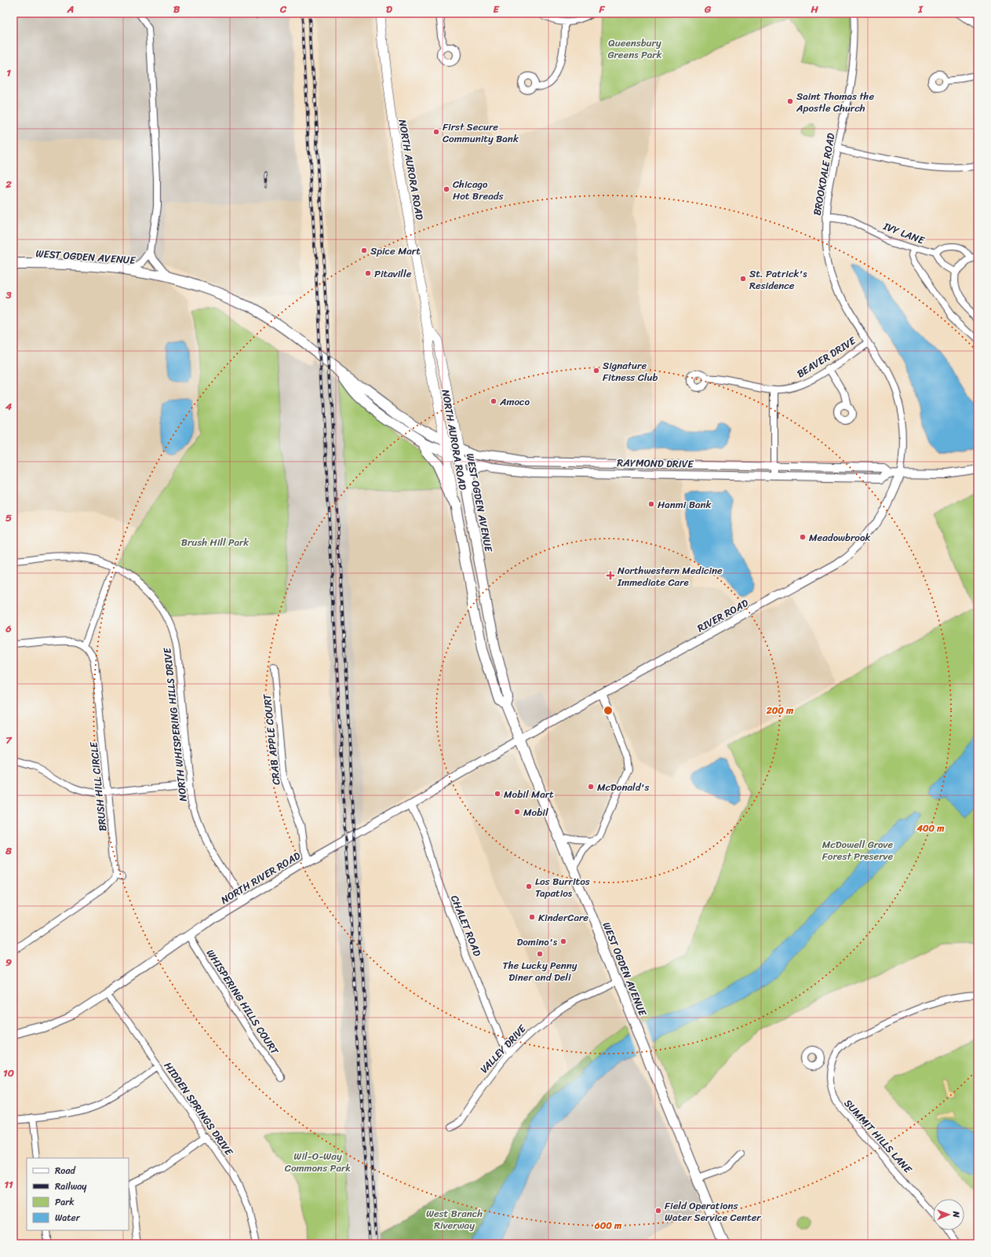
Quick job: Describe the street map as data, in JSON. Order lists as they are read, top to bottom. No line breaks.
{"streets":{"main road":["NORTH AURORA ROAD","WEST OGDEN AVENUE","RAYMOND DRIVE"],"street":["BROOKDALE ROAD","IVY LANE","BEAVER DRIVE","RIVER ROAD","NORTH WHISPERING HILLS DRIVE","CRAB APPLE COURT","BRUSH HILL CIRCLE","NORTH RIVER ROAD","CHALET ROAD","WHISPERING HILLS COURT","VALLEY DRIVE","HIDDEN SPRINGS DRIVE","SUMMIT HILLS LANE"]},"crossings":[["NORTH AURORA ROAD","WEST OGDEN AVENUE"],["NORTH AURORA ROAD","RAYMOND DRIVE"],["BROOKDALE ROAD","IVY LANE"],["BROOKDALE ROAD","BEAVER DRIVE"],["BROOKDALE ROAD","RAYMOND DRIVE"],["BROOKDALE ROAD","RIVER ROAD"],["WEST OGDEN AVENUE","RAYMOND DRIVE"],["WEST OGDEN AVENUE","RIVER ROAD"],["WEST OGDEN AVENUE","NORTH RIVER ROAD"],["WEST OGDEN AVENUE","VALLEY DRIVE"],["RAYMOND DRIVE","RIVER ROAD"],["RIVER ROAD","NORTH RIVER ROAD"],["NORTH WHISPERING HILLS DRIVE","NORTH RIVER ROAD"],["CRAB APPLE COURT","NORTH RIVER ROAD"],["NORTH RIVER ROAD","CHALET ROAD"],["NORTH RIVER ROAD","WHISPERING HILLS COURT"],["NORTH RIVER ROAD","HIDDEN SPRINGS DRIVE"],["CHALET ROAD","VALLEY DRIVE"]],"parks":["Queensbury Greens Park","Brush Hill Park","McDowell Grove Forest Preserve","Wil-O-Way Commons Park","West Branch Riverway"],"places":{"other":["Saint Thomas the Apostle Church","First Secure Community Bank","Chicago Hot Breads","Spice Mart","Pitaville","St. Patrick's Residence","Signature Fitness Club","Amoco","Hanmi Bank","Meadowbrook","McDonald's","Mobil Mart","Mobil","Los Burritos Tapatios","KinderCare","Domino's","The Lucky Penny Diner and Deli","Field Operations Water Service Center"],"health":["Northwestern Medicine Immediate Care"]},"legend":["Road","Railway","Park","Water"],"north":"right","grid":{"columns":["A","B","C","D","E","F","G","H","I"],"rows":["1","2","3","4","5","6","7","8","9","10","11"]},"rings":["200 m","400 m","600 m"]}
